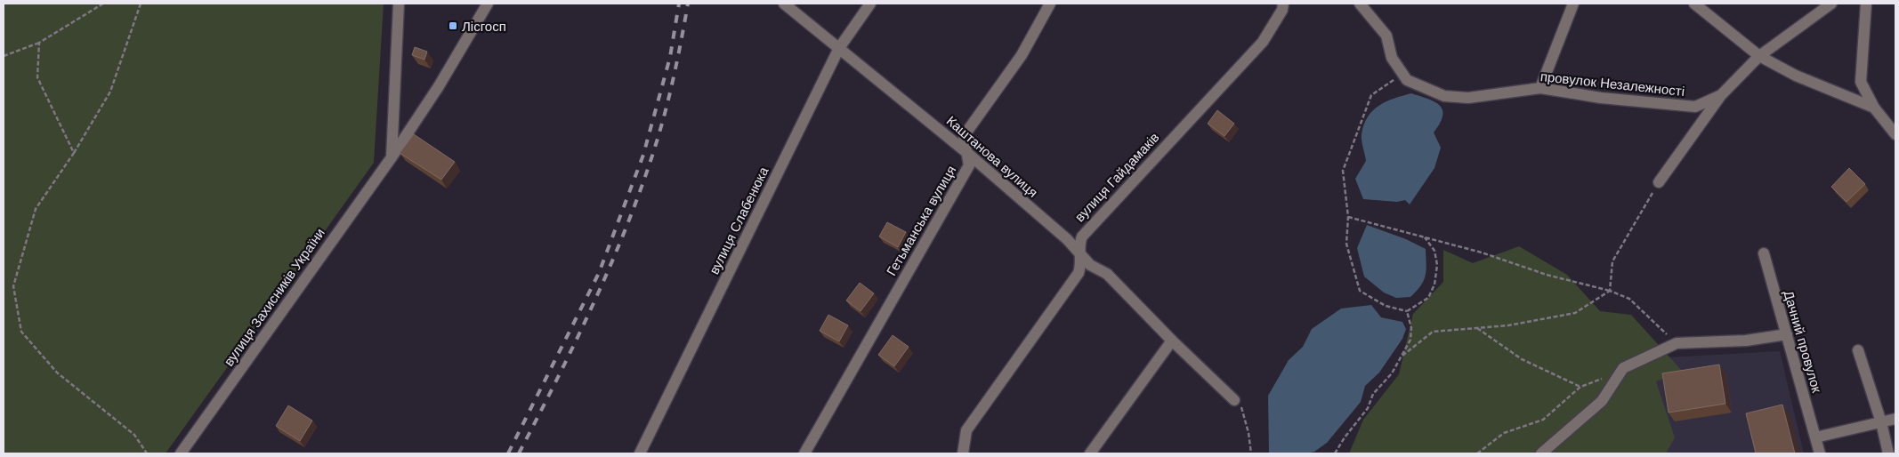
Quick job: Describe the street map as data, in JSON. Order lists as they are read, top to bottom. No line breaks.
{"streets":{"street":["провулок Незалежності","Каштанова вулиця","вулиця Гайдамаків","вулиця Слабенюка","Гетьманська вулиця","вулиця Захисників України","Дачний провулок"]},"crossings":[["Каштанова вулиця","вулиця Гайдамаків"],["Каштанова вулиця","вулиця Слабенюка"],["Каштанова вулиця","Гетьманська вулиця"]],"places":{"transit":["Лісгосп"]}}
